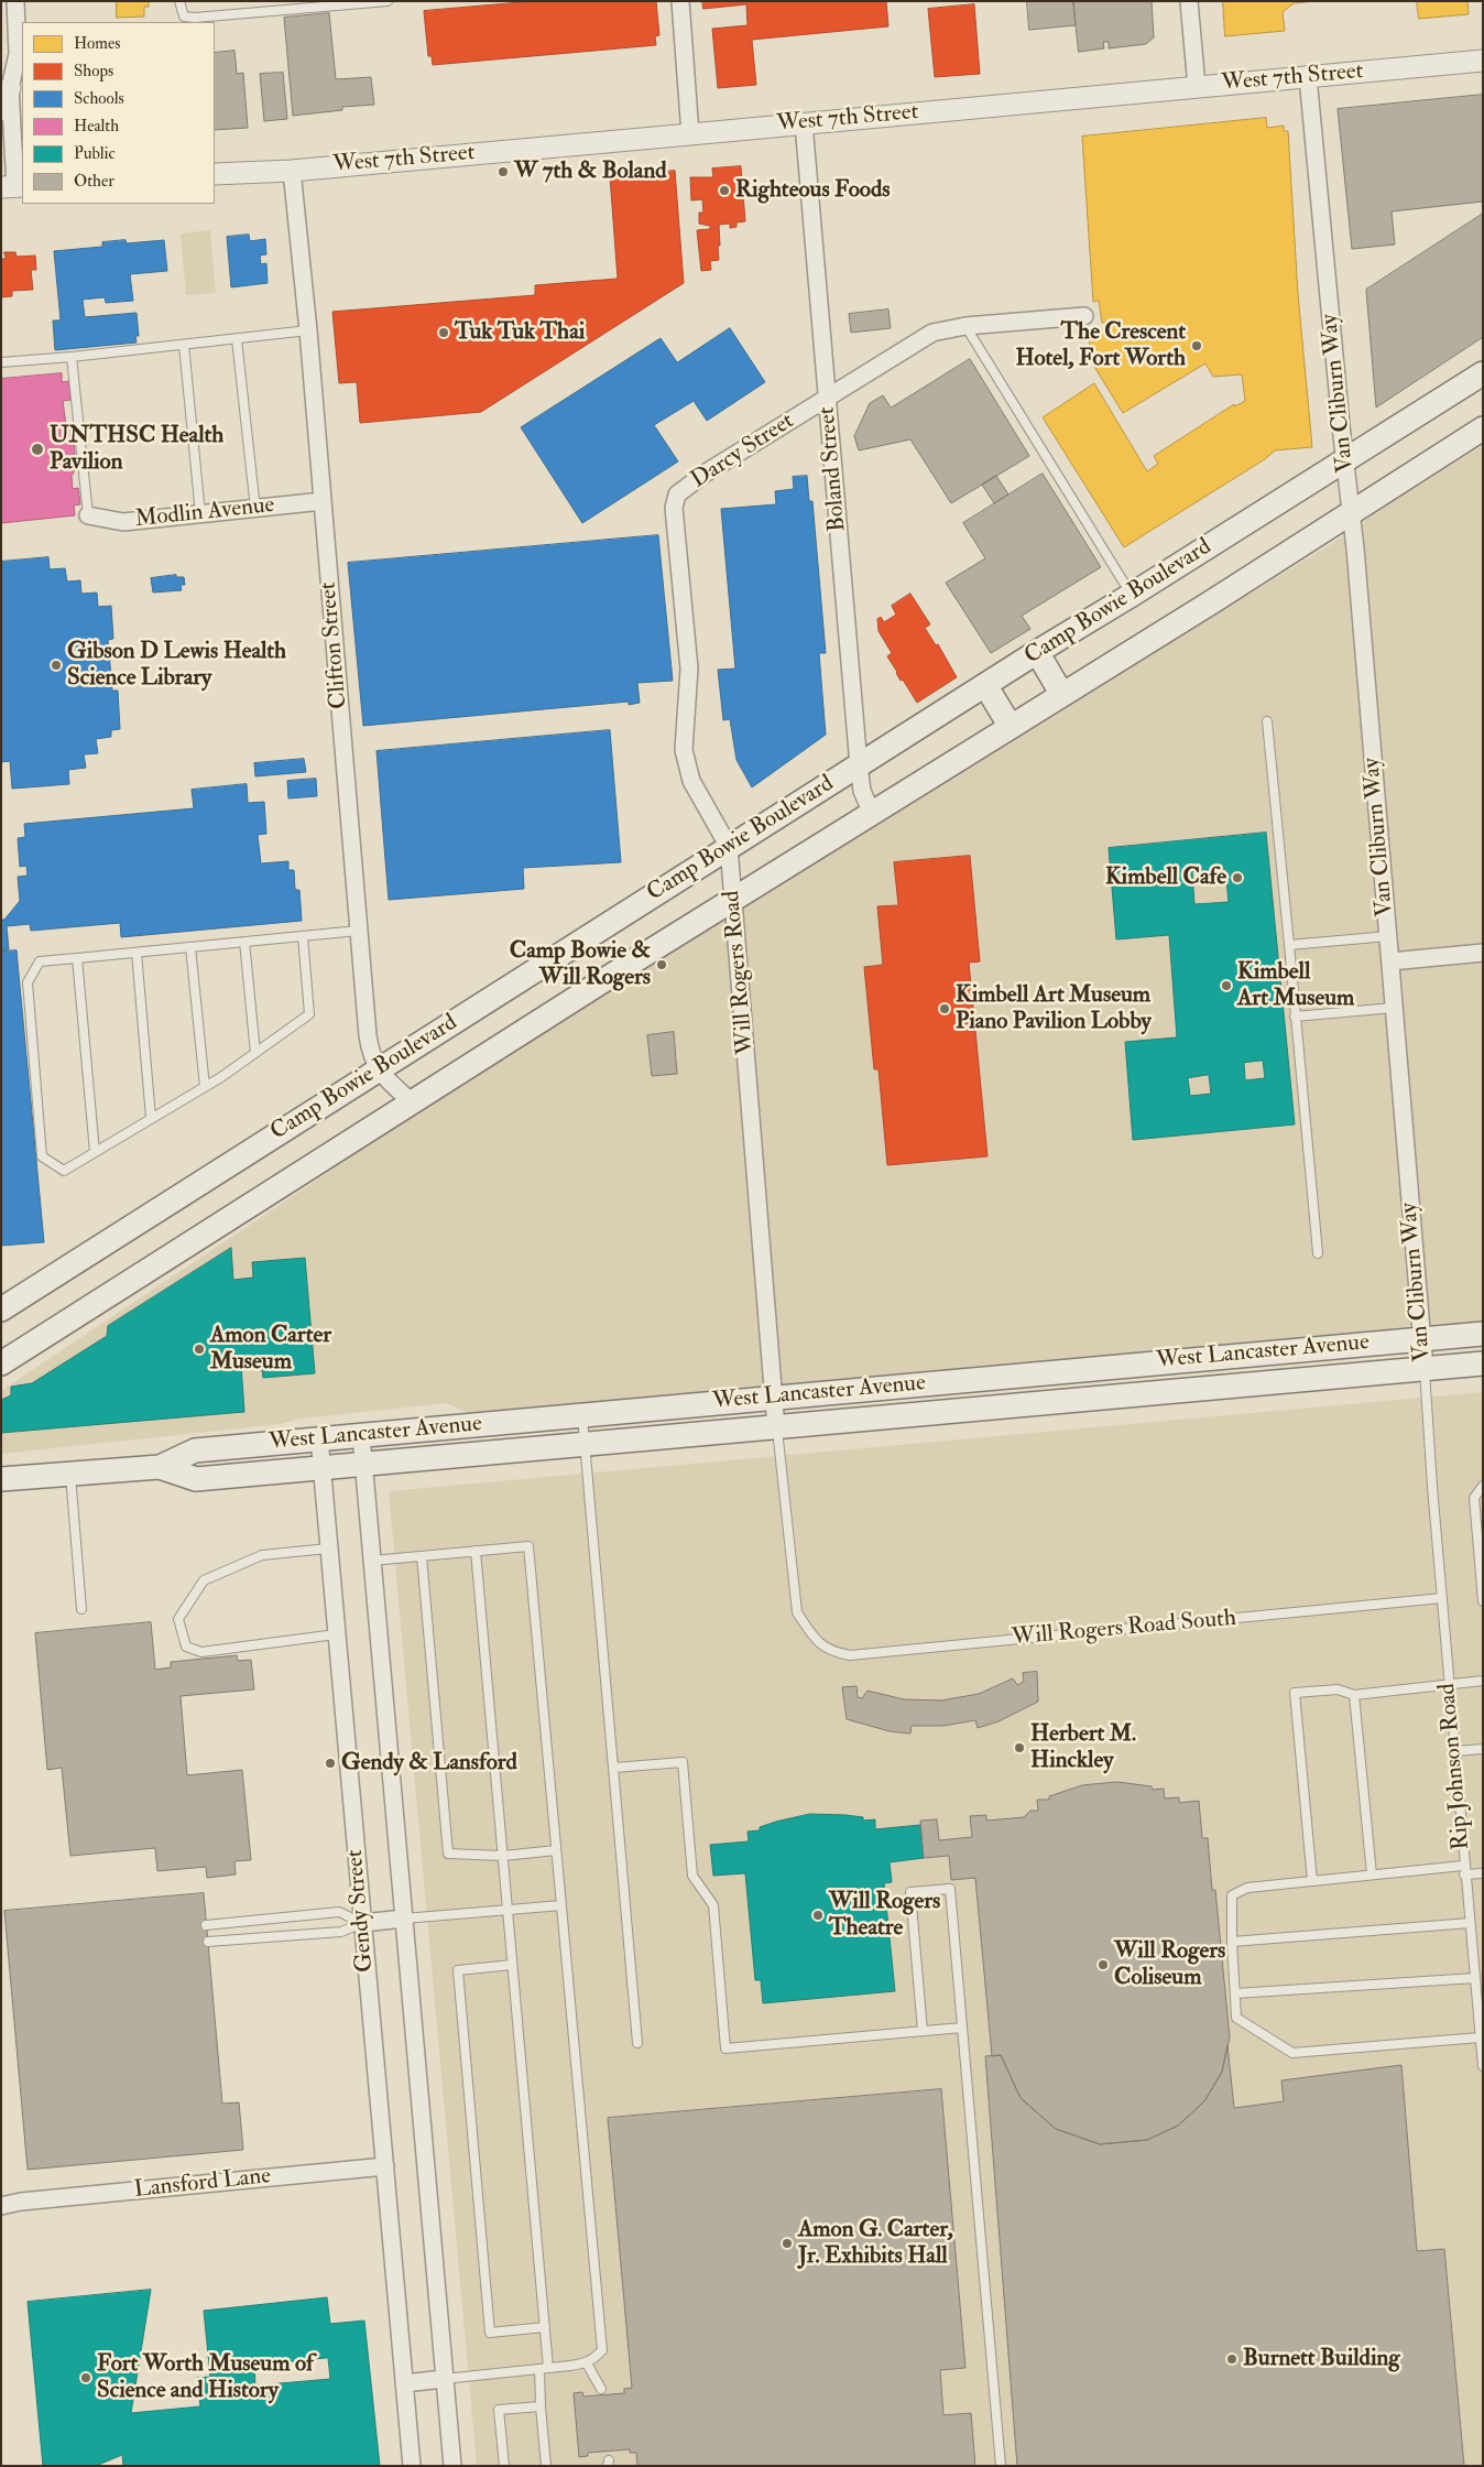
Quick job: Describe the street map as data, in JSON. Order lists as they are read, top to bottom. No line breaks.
{"streets":{"main road":["Camp Bowie Boulevard","West Lancaster Avenue"],"street":["West 7th Street","Van Cliburn Way","Darcy Street","Boland Street","Modlin Avenue","Clifton Street","Will Rogers Road","Gendy Street","Lansford Lane"],"lane":["Will Rogers Road South","Rip Johnson Road"]},"crossings":[["West 7th Street","Van Cliburn Way"],["West 7th Street","Boland Street"],["West 7th Street","Clifton Street"],["Van Cliburn Way","Camp Bowie Boulevard"],["Van Cliburn Way","West Lancaster Avenue"],["Van Cliburn Way","Will Rogers Road South"],["Van Cliburn Way","Rip Johnson Road"],["Darcy Street","Boland Street"],["Darcy Street","Will Rogers Road"],["Boland Street","Camp Bowie Boulevard"],["Modlin Avenue","Clifton Street"],["Camp Bowie Boulevard","Clifton Street"],["Camp Bowie Boulevard","Will Rogers Road"],["Will Rogers Road","West Lancaster Avenue"],["Will Rogers Road","Will Rogers Road South"],["West Lancaster Avenue","Will Rogers Road South"],["West Lancaster Avenue","Gendy Street"],["Will Rogers Road South","Rip Johnson Road"],["Gendy Street","Lansford Lane"]],"places":["W 7th & Boland","Righteous Foods","Tuk Tuk Thai","The Crescent Hotel, Fort Worth","UNTHSC Health Pavilion","Gibson D Lewis Health Science Library","Kimbell Cafe","Camp Bowie & Will Rogers","Kimbell Art Museum","Kimbell Art Museum Piano Pavilion Lobby","Amon Carter Museum","Herbert M. Hinckley","Gendy & Lansford","Will Rogers Theatre","Will Rogers Coliseum","Amon G. Carter, Jr. Exhibits Hall","Burnett Building","Fort Worth Museum of Science and History"],"legend":["Homes","Shops","Schools","Health","Public","Other"]}
